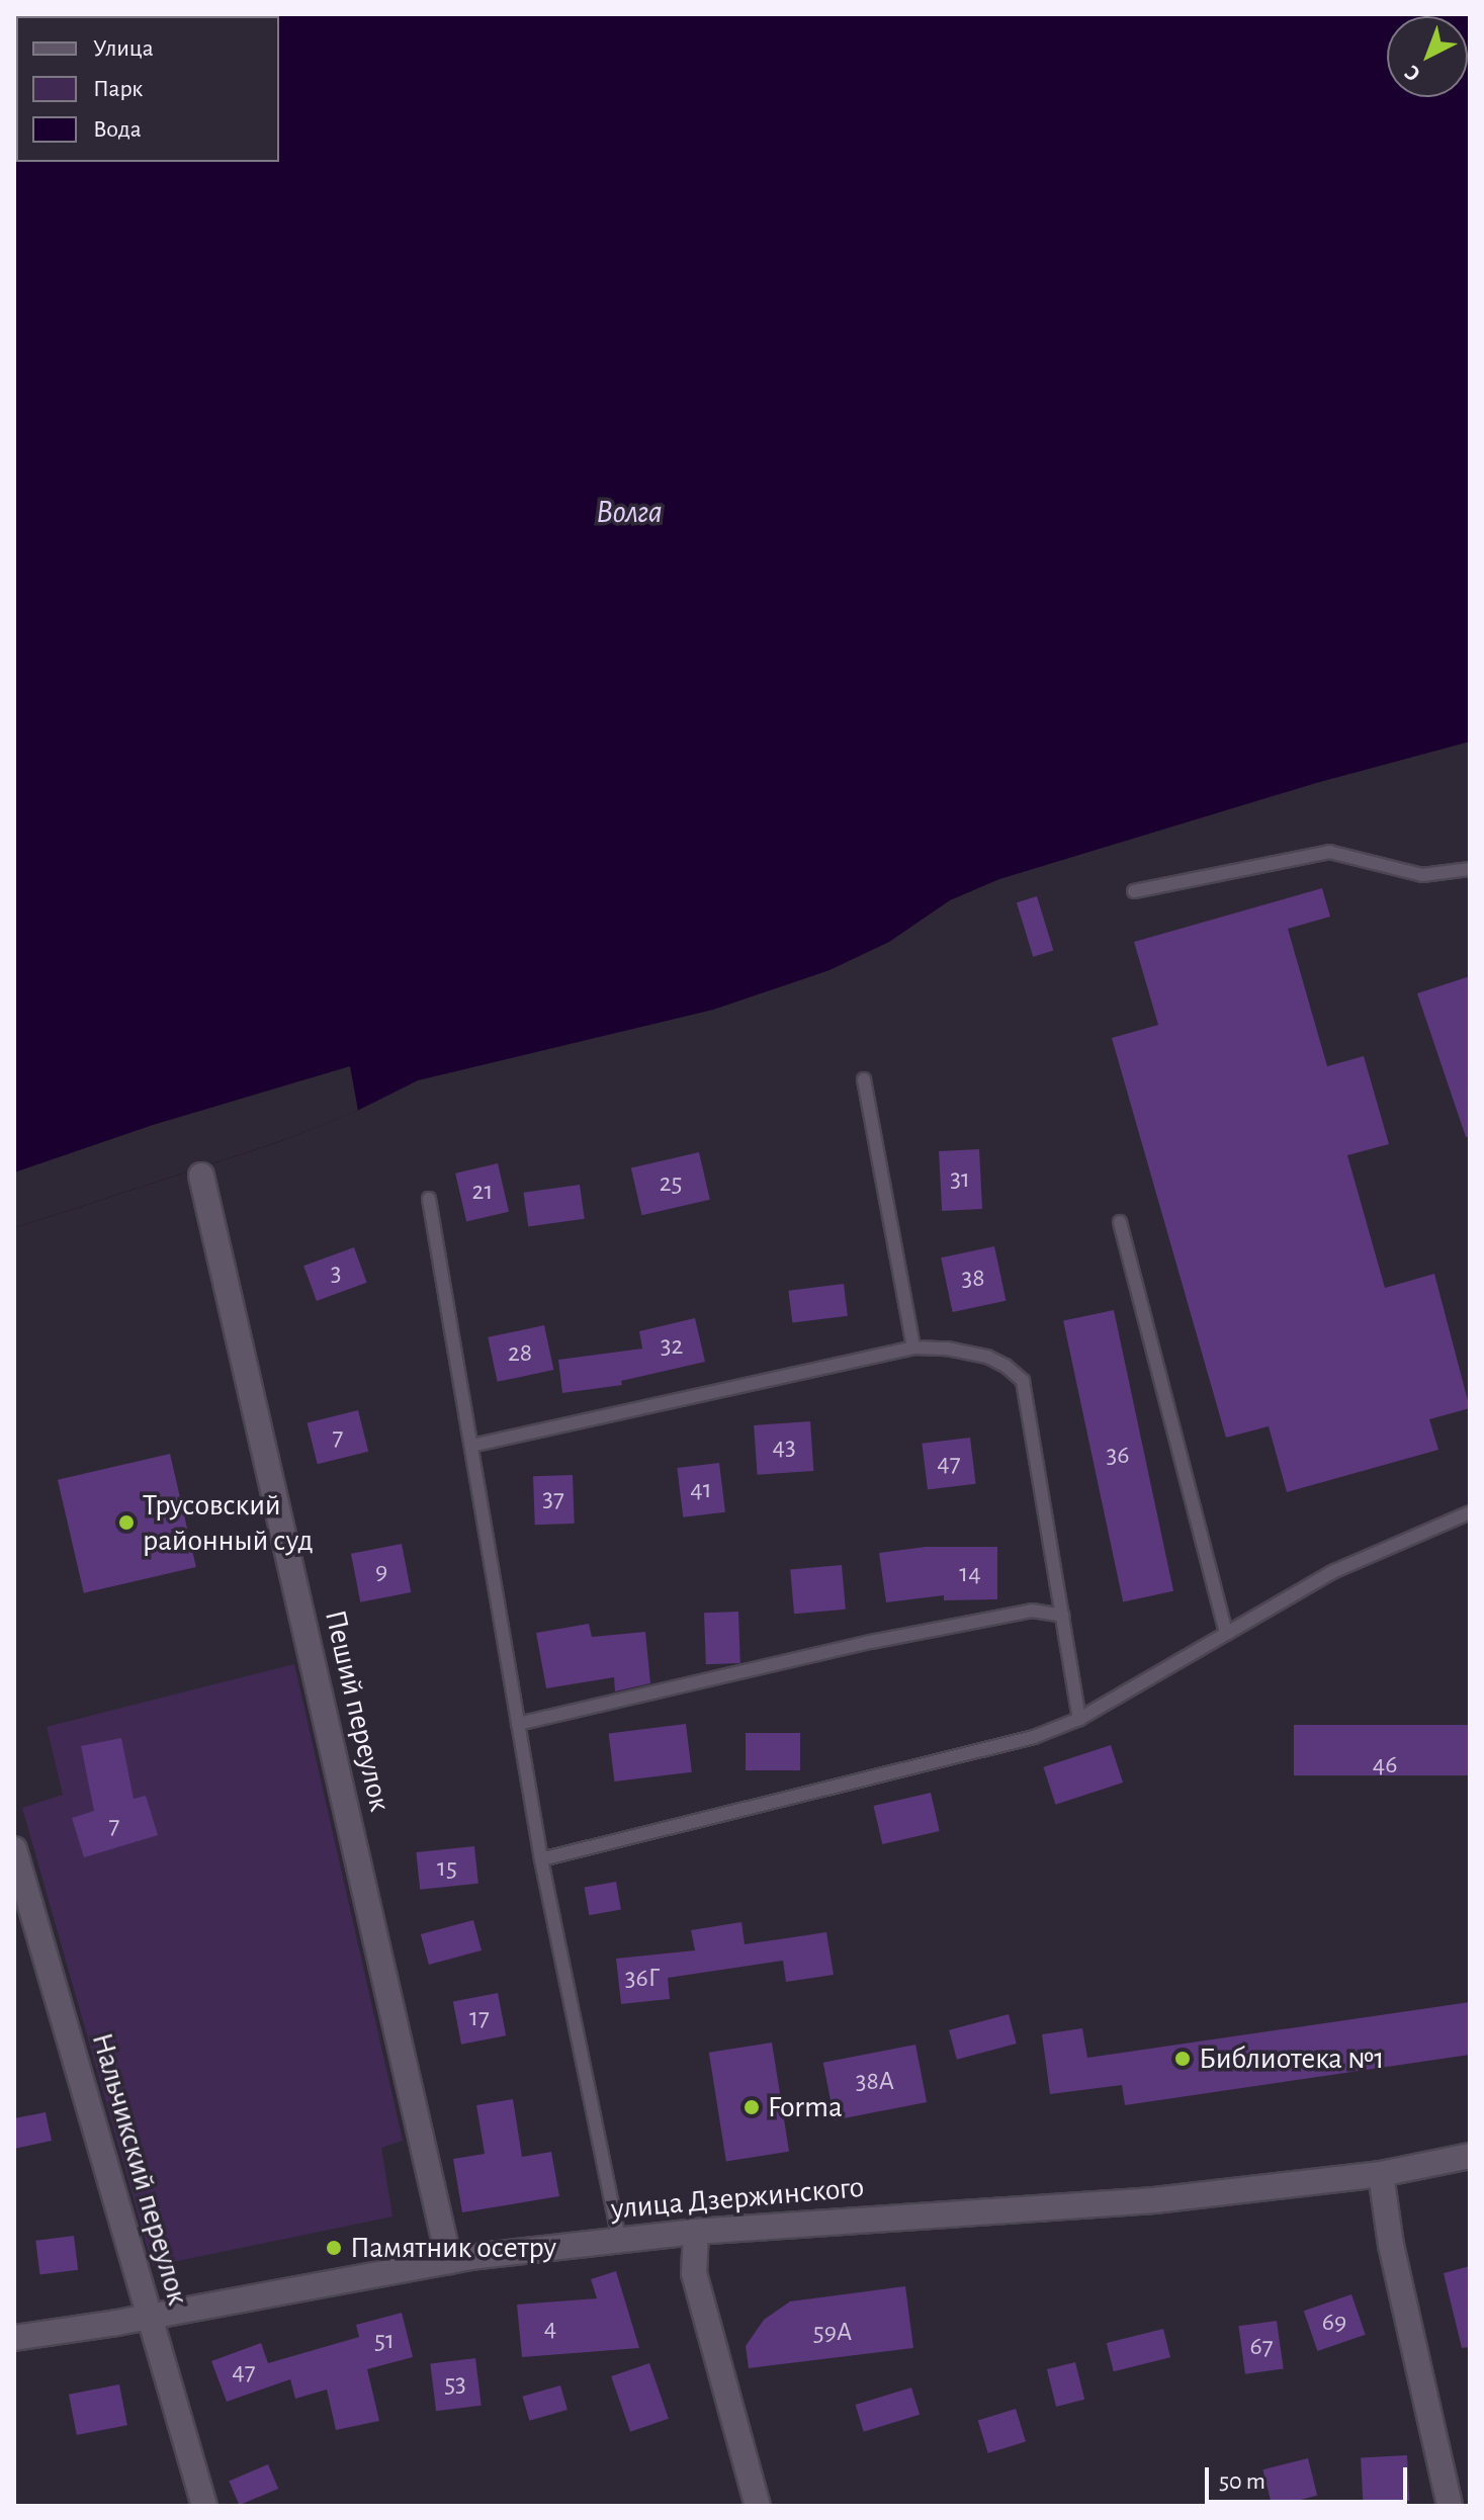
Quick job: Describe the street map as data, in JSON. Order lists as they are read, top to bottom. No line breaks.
{"streets":{"street":["Пеший переулок","Нальчикский переулок","улица Дзержинского"]},"crossings":[["Пеший переулок","улица Дзержинского"],["Нальчикский переулок","улица Дзержинского"]],"water":["Волга"],"places":["Трусовский районный суд","Библиотека №1","Forma","Памятник осетру"],"house_numbers":["31","25","21","3","38","32","28","7","43","36","47","41","37","9","14","46","7","15","36Г","17","38А","69","4","59А","51","67","47","53"],"legend":["Улица","Парк","Вода"],"scale_bar":"50 m","north":"bottom left"}
